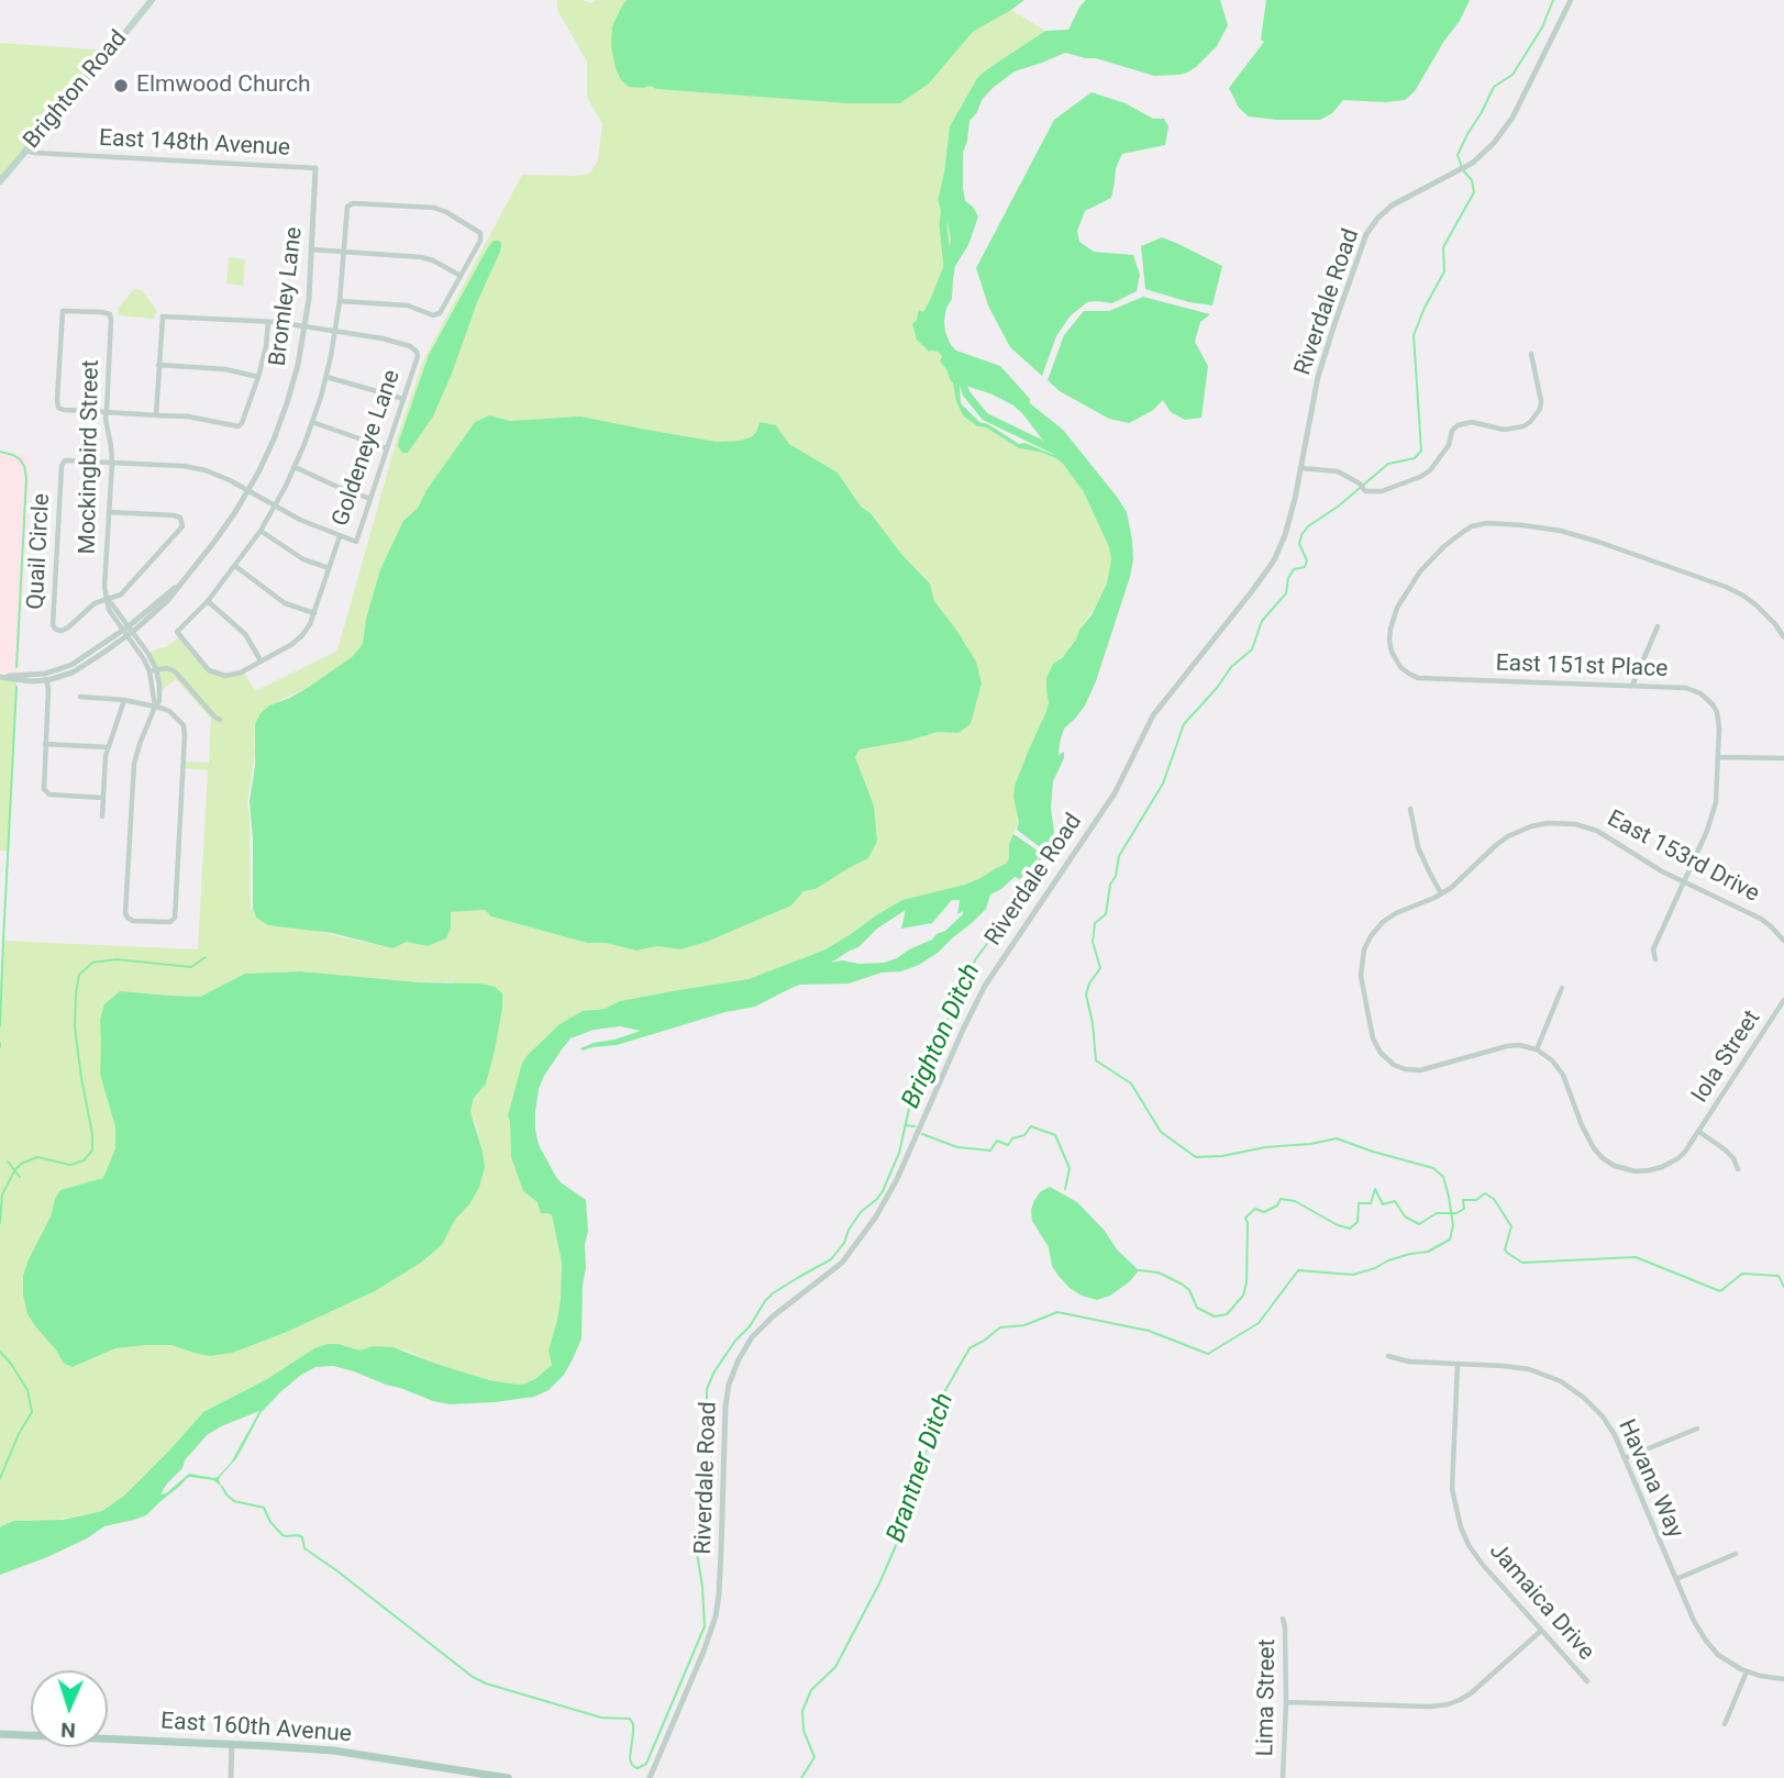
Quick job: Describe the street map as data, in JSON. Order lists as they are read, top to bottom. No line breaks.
{"streets":{"main road":["Brighton Road","East 160th Avenue"],"street":["East 148th Avenue","Bromley Lane","Riverdale Road","Goldeneye Lane","Mockingbird Street","Quail Circle","East 151st Place","East 153rd Drive","Iola Street","Havana Way","Jamaica Drive","Lima Street"]},"crossings":[["Brighton Road","East 148th Avenue"],["East 148th Avenue","Bromley Lane"],["Mockingbird Street","Quail Circle"],["East 151st Place","East 153rd Drive"],["East 153rd Drive","Iola Street"],["Havana Way","Jamaica Drive"]],"water":["Brighton Ditch","Brantner Ditch"],"places":["Elmwood Church"],"north":"bottom"}
